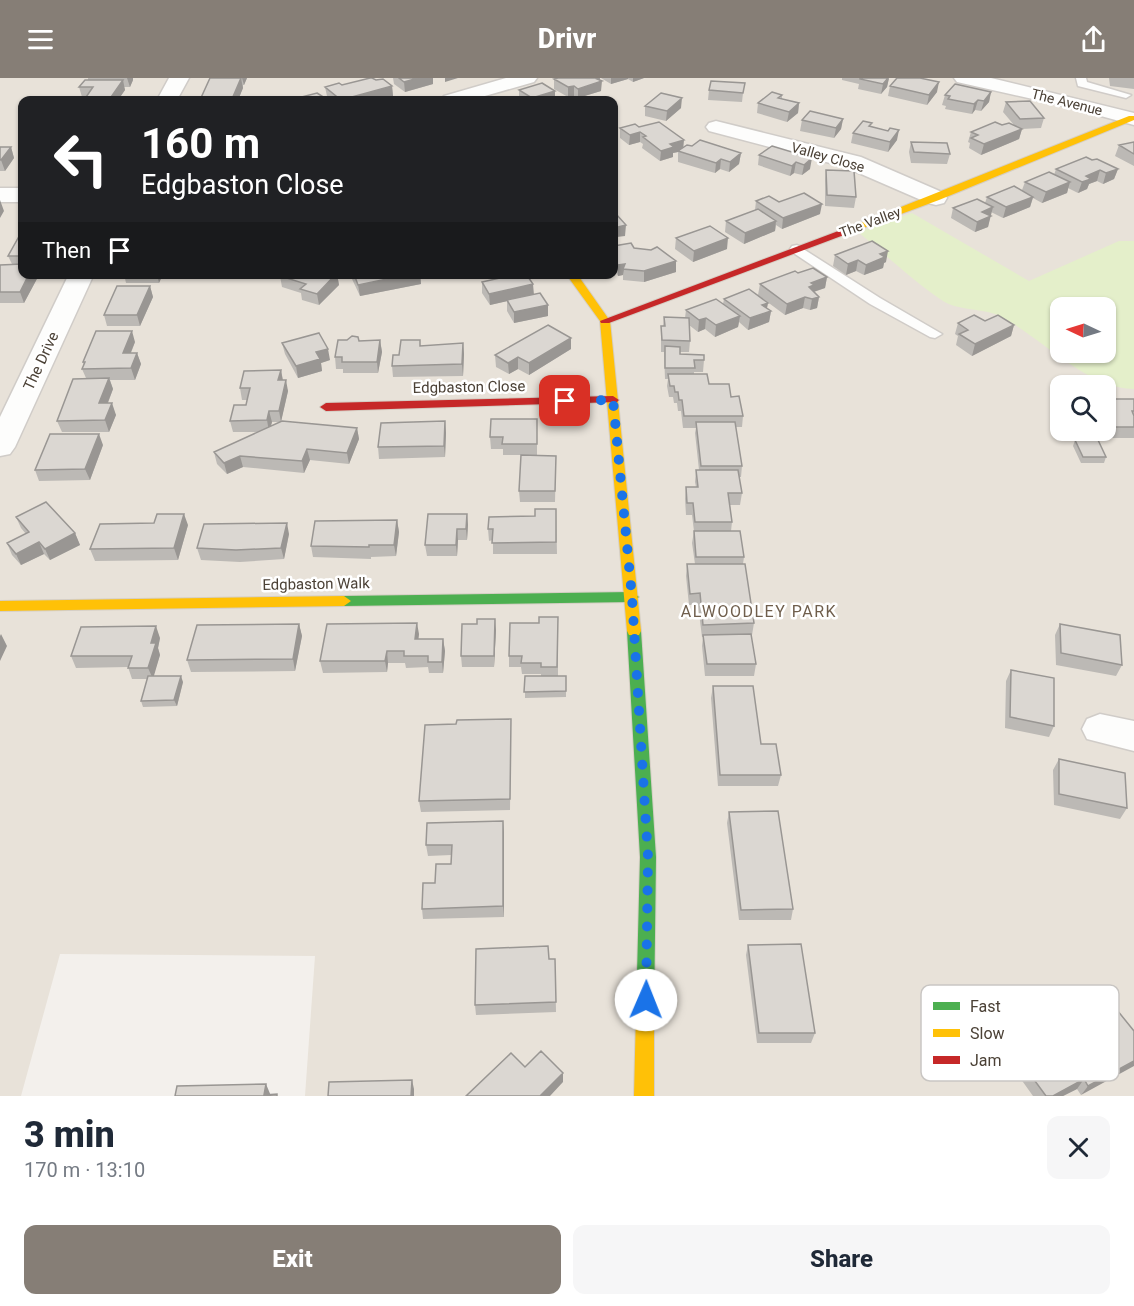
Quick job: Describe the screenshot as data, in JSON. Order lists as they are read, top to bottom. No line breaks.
{"streets":{"street":["The Avenue","Valley Close","The Valley","The Drive","Edgbaston Close","Edgbaston Walk"]},"crossings":[["The Avenue","The Valley"],["Valley Close","The Valley"]],"districts":["ALWOODLEY PARK"],"legend":["Fast","Slow","Jam"],"north":"left","page":{"header":"Drivr","turn":["160 m","Edgbaston Close"],"then":"Then","heading":["3 min","170 m · 13:10"],"buttons":["Exit","Share"]}}
